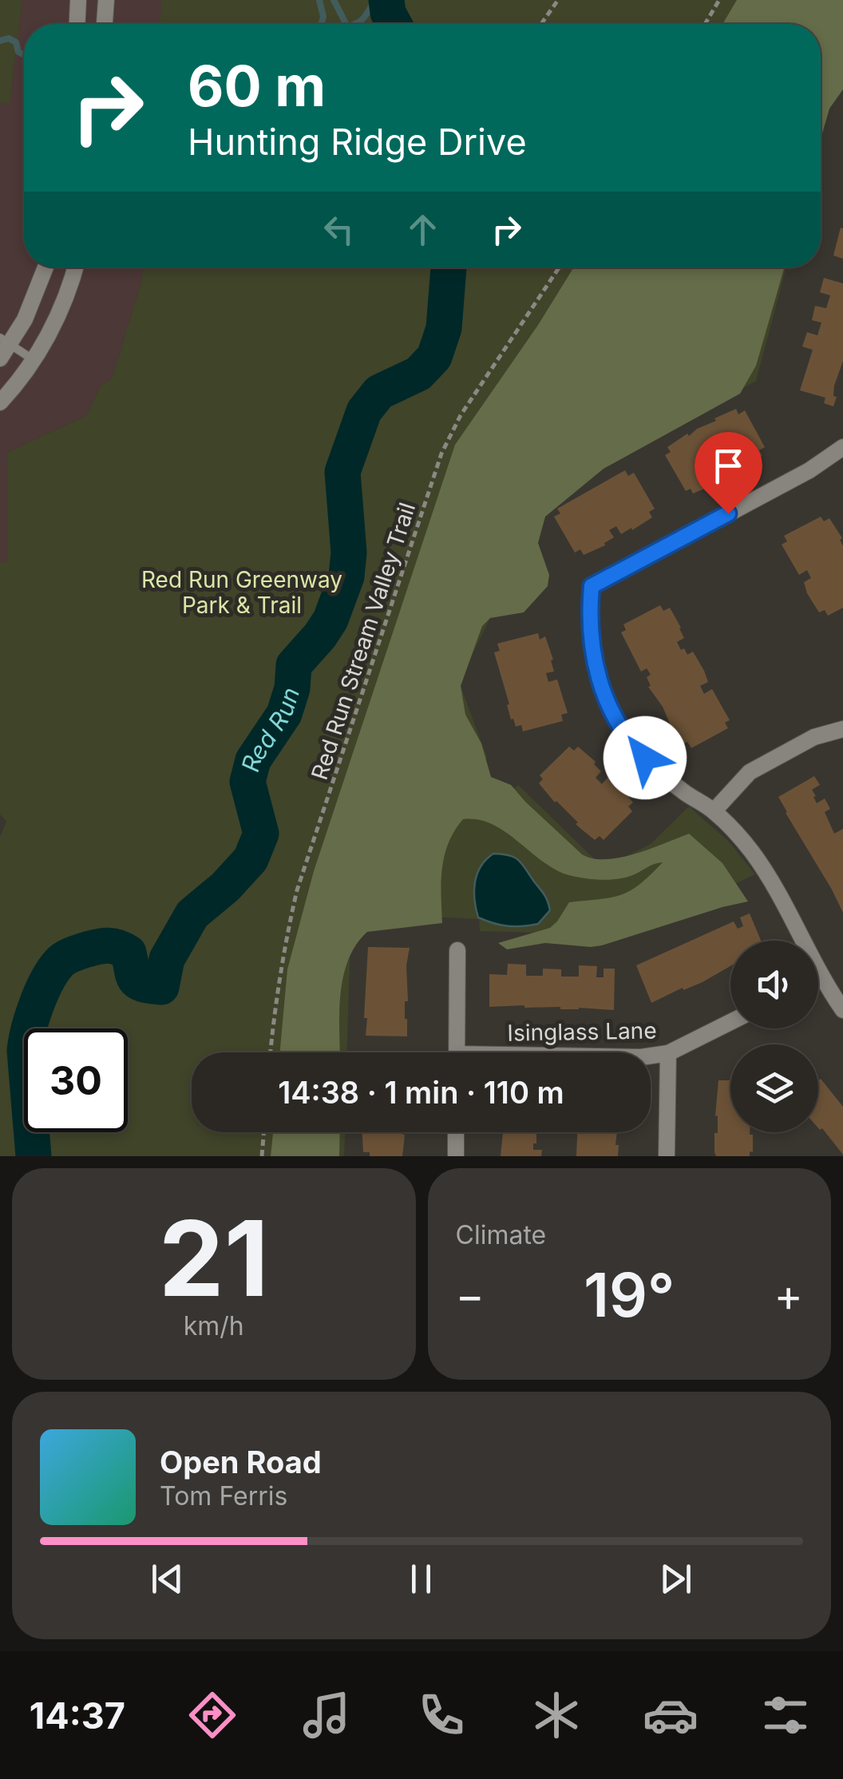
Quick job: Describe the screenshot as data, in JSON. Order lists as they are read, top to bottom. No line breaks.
{"streets":{"street":["Isinglass Lane"],"path":["Red Run Stream Valley Trail"]},"water":["Red Run"],"parks":["Red Run Greenway Park & Trail"],"page":{"turn":["60 m","Hunting Ridge Drive"],"limit":"30","trip":"14:38 · 1 min · 110 m","tile":[["21","km/h"],"Climate"],"heat":["−","19°","+"],"song":["Open Road","Tom Ferris"],"tabs":"14:37"}}
